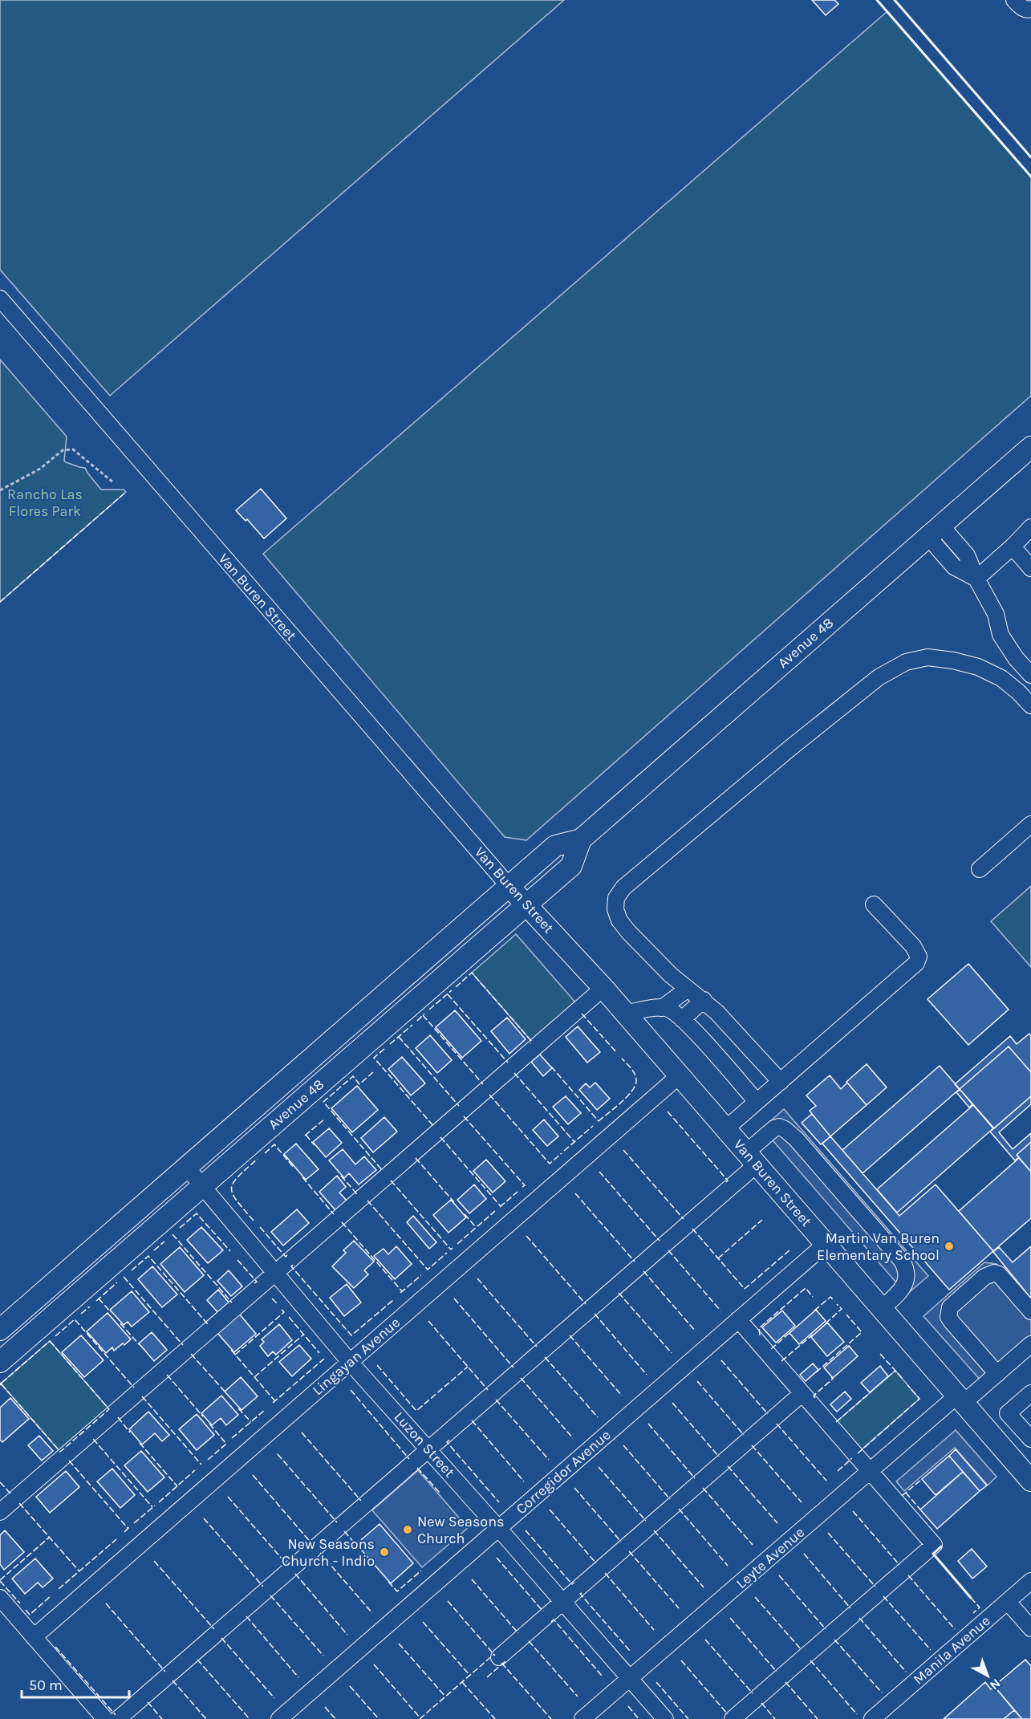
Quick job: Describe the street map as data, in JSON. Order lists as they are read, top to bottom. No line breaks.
{"streets":{"main road":["Van Buren Street","Avenue 48"],"street":["Lingayan Avenue","Luzon Street","Corregidor Avenue","Leyte Avenue","Manila Avenue"]},"crossings":[["Van Buren Street","Avenue 48"],["Van Buren Street","Lingayan Avenue"],["Van Buren Street","Corregidor Avenue"],["Van Buren Street","Leyte Avenue"],["Avenue 48","Luzon Street"],["Lingayan Avenue","Luzon Street"],["Luzon Street","Corregidor Avenue"],["Luzon Street","Leyte Avenue"]],"parks":["Rancho Las Flores Park"],"places":["Martin Van Buren Elementary School","New Seasons Church","New Seasons Church - Indio"],"scale_bar":"50 m","north":"bottom right"}
